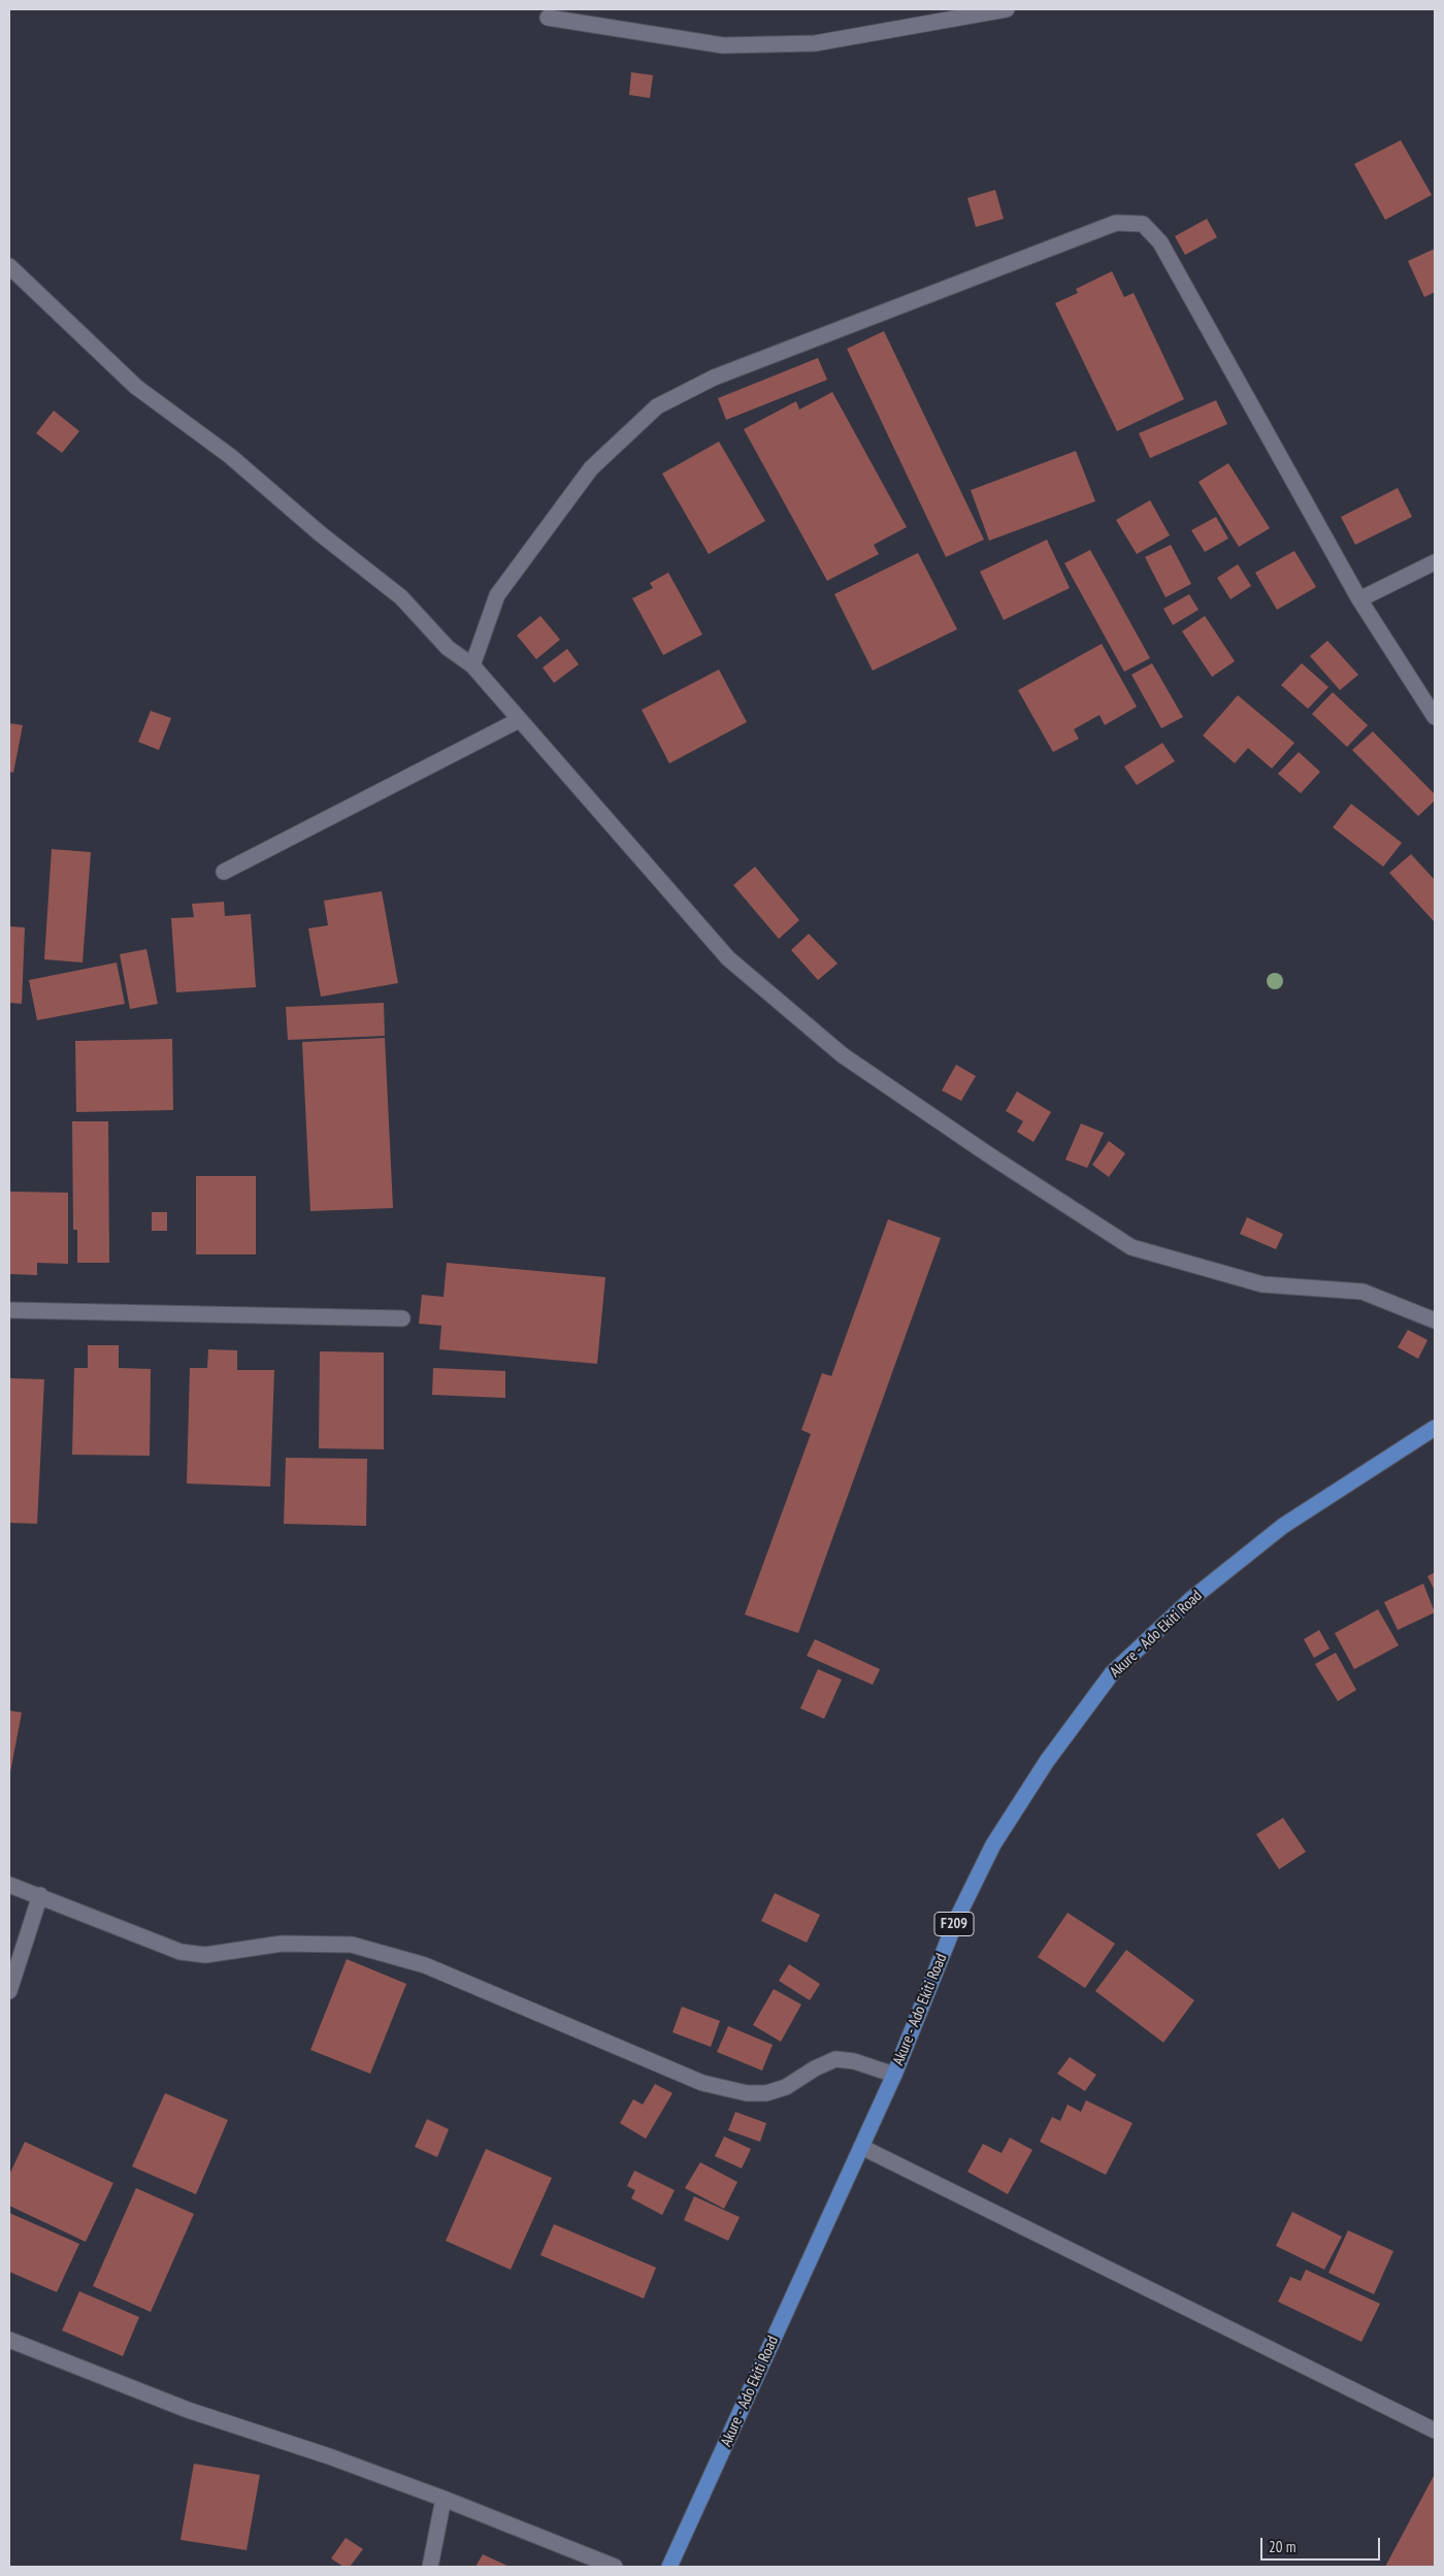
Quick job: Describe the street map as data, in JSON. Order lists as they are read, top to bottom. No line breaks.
{"streets":{"main road":["Akure - Ado Ekiti Road","F209"]},"scale_bar":"20 m"}
